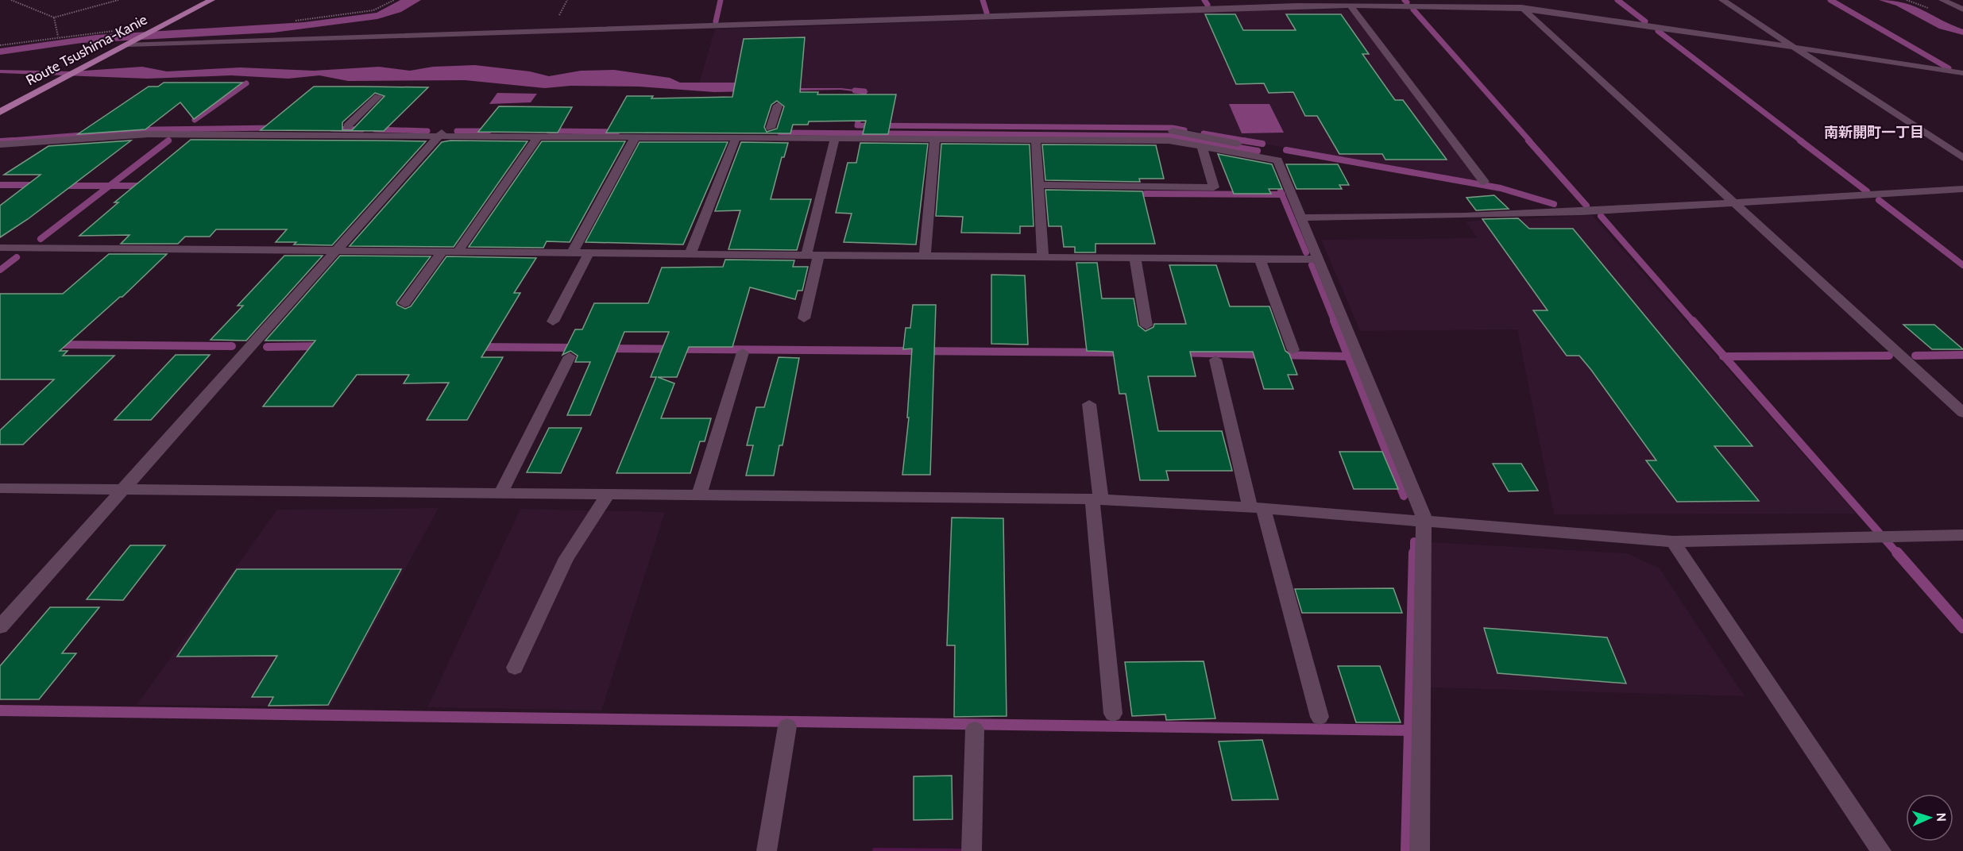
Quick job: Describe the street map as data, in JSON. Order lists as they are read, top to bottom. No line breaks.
{"streets":{"main road":["Route Tsushima-Kanie"]},"districts":["南新開町一丁目"],"north":"right"}
